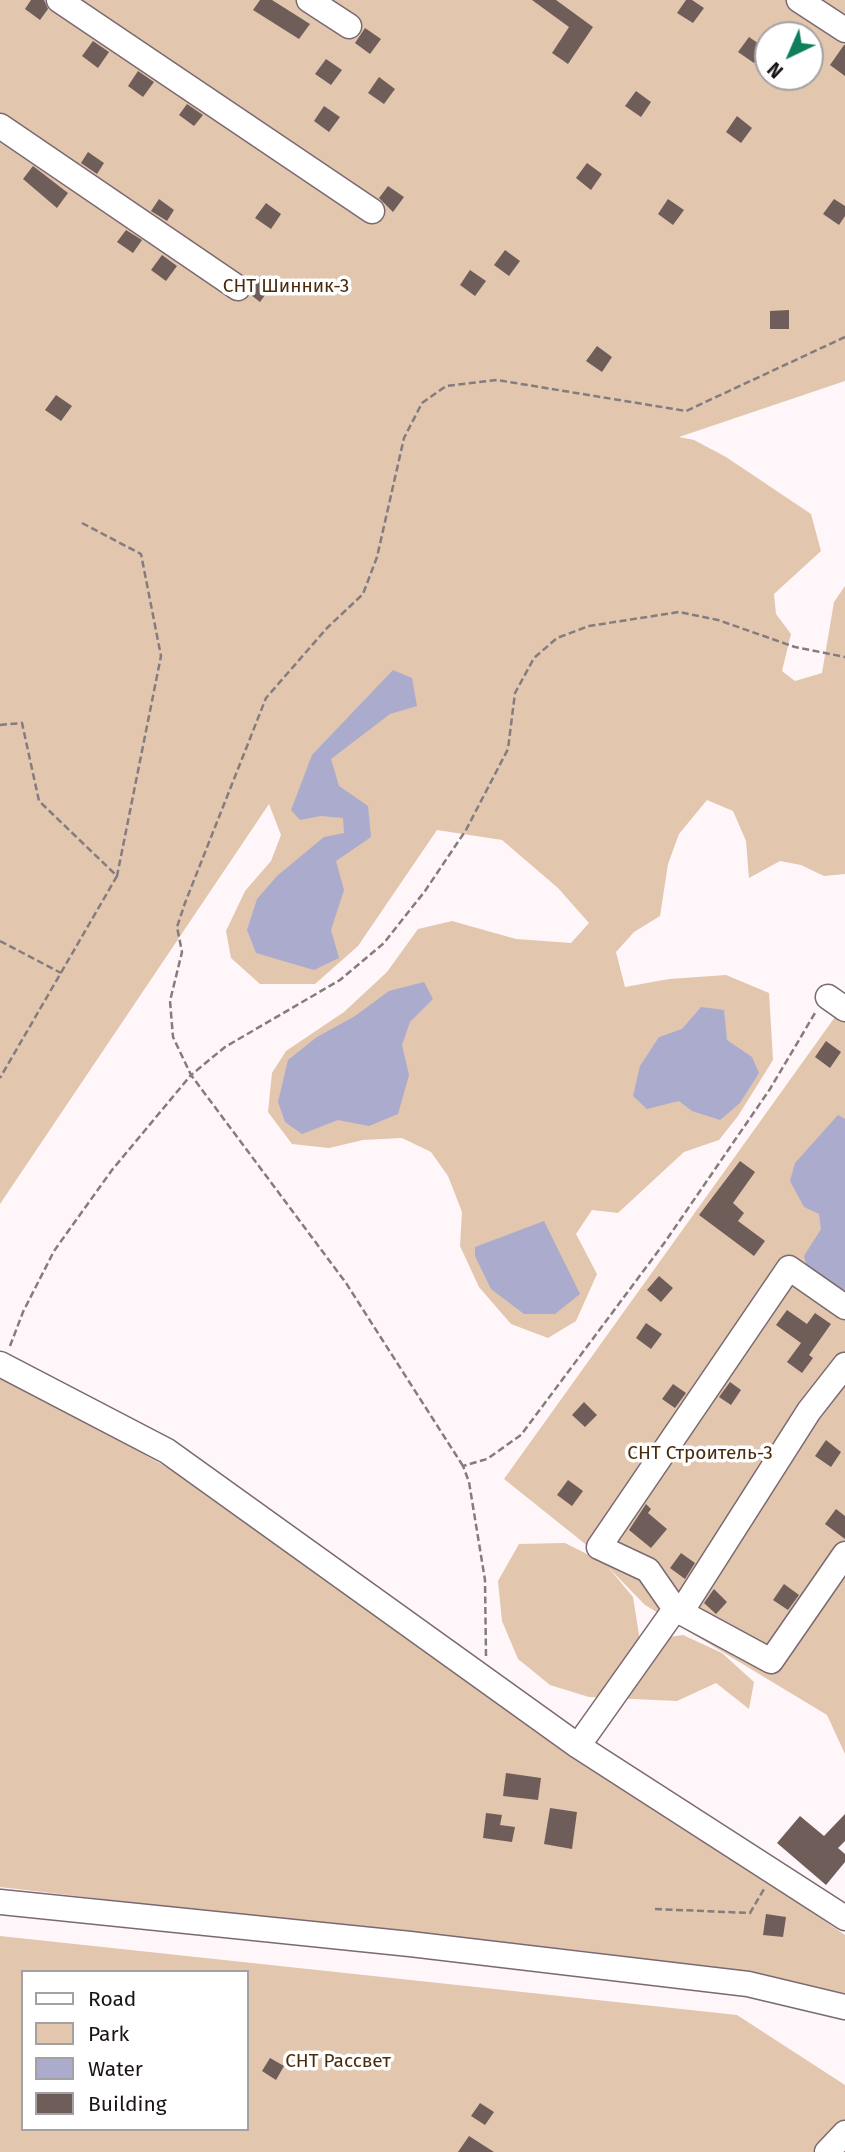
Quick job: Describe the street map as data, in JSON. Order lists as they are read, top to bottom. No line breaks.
{"parks":["СНТ Шинник-3","СНТ Строитель-3","СНТ Рассвет"],"legend":["Road","Park","Water","Building"],"north":"bottom left"}
